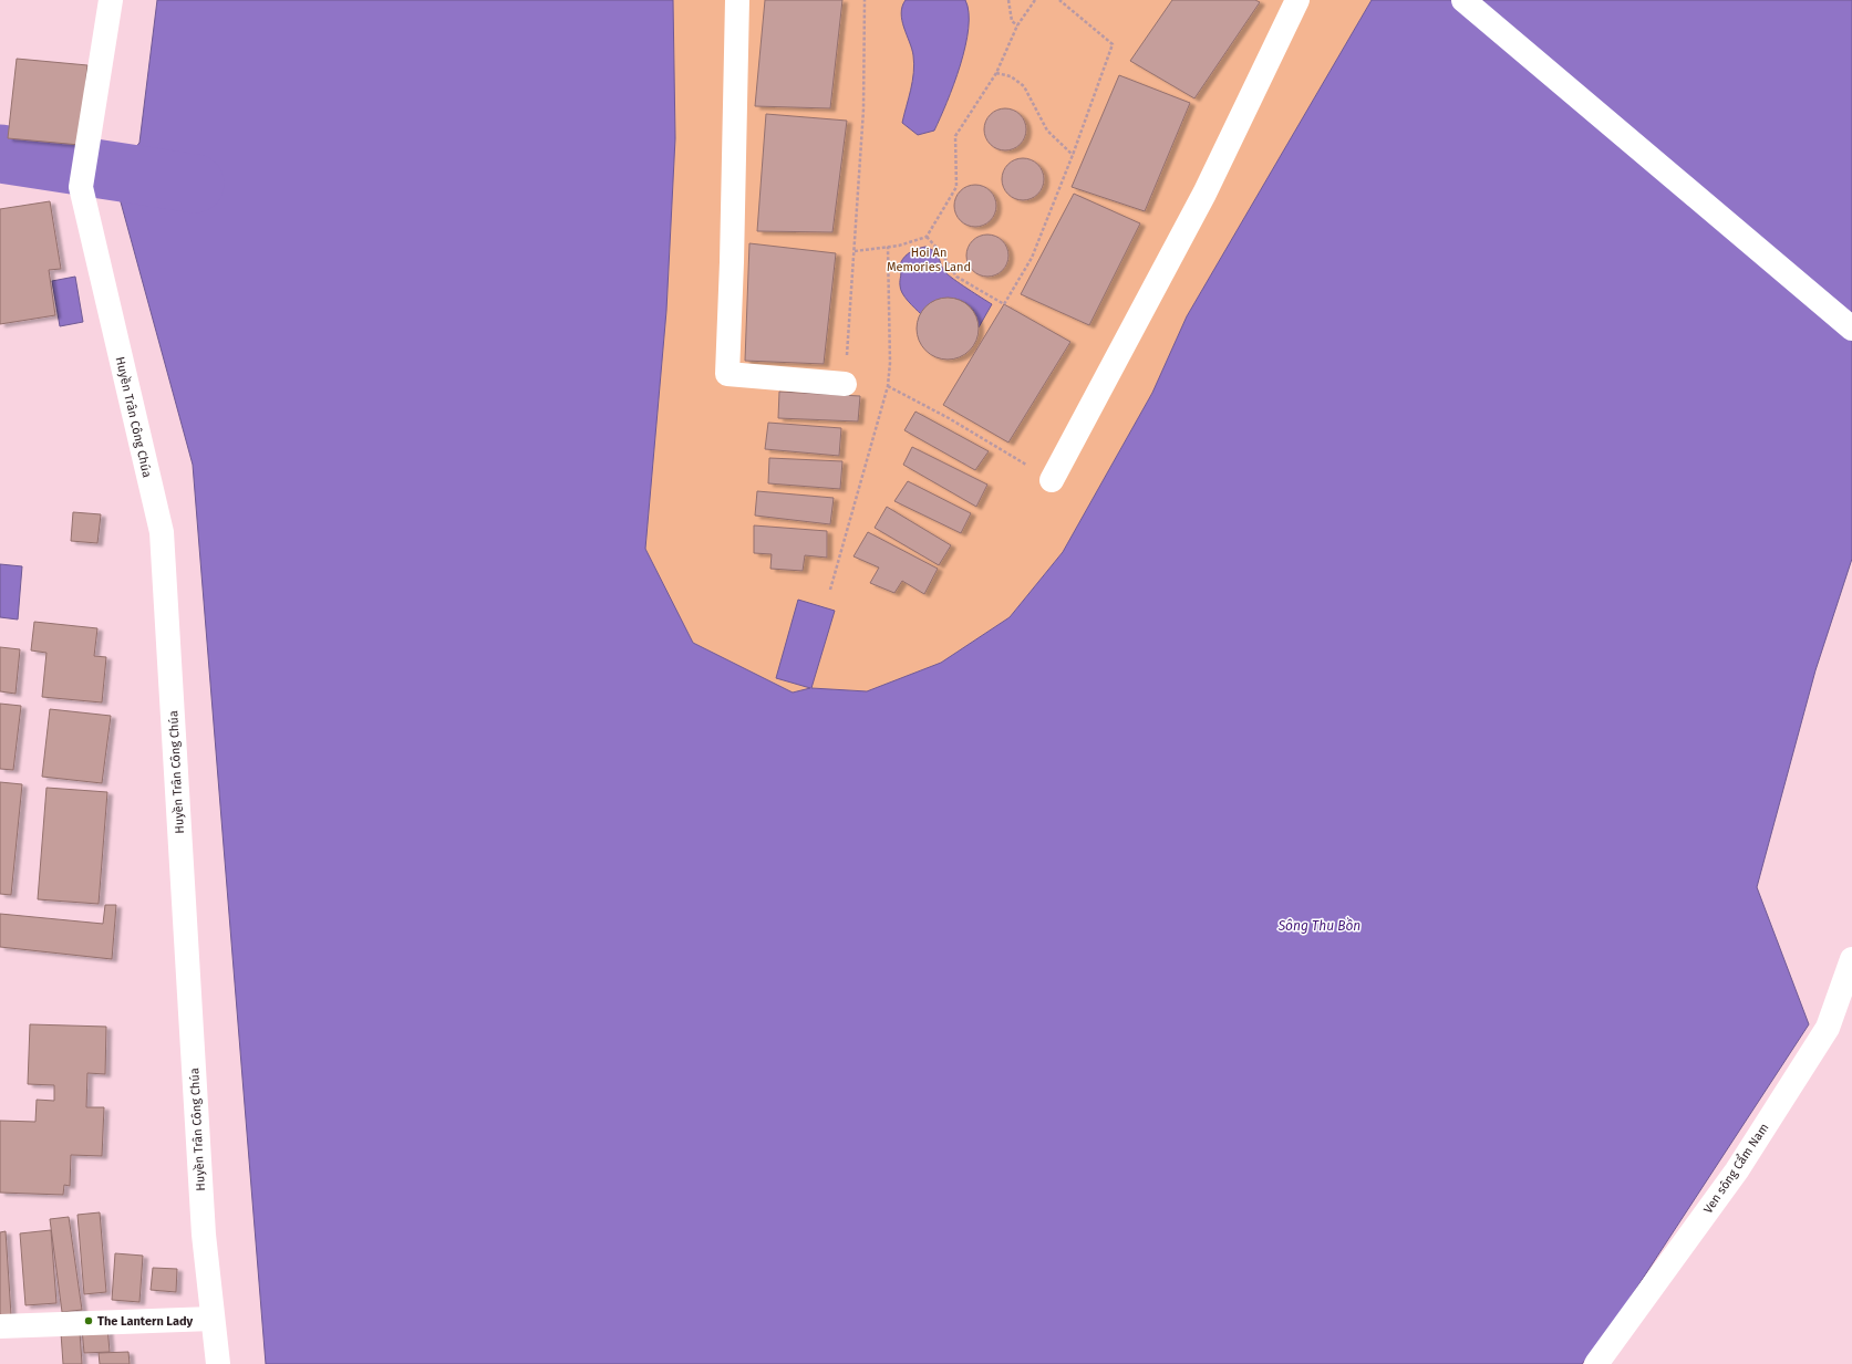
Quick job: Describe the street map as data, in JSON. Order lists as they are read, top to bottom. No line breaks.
{"streets":{"street":["Huyền Trân Công Chúa","Ven sông Cẩm Nam"]},"water":["Sông Thu Bồn"],"parks":["Hoi An Memories Land"],"places":["The Lantern Lady"]}
